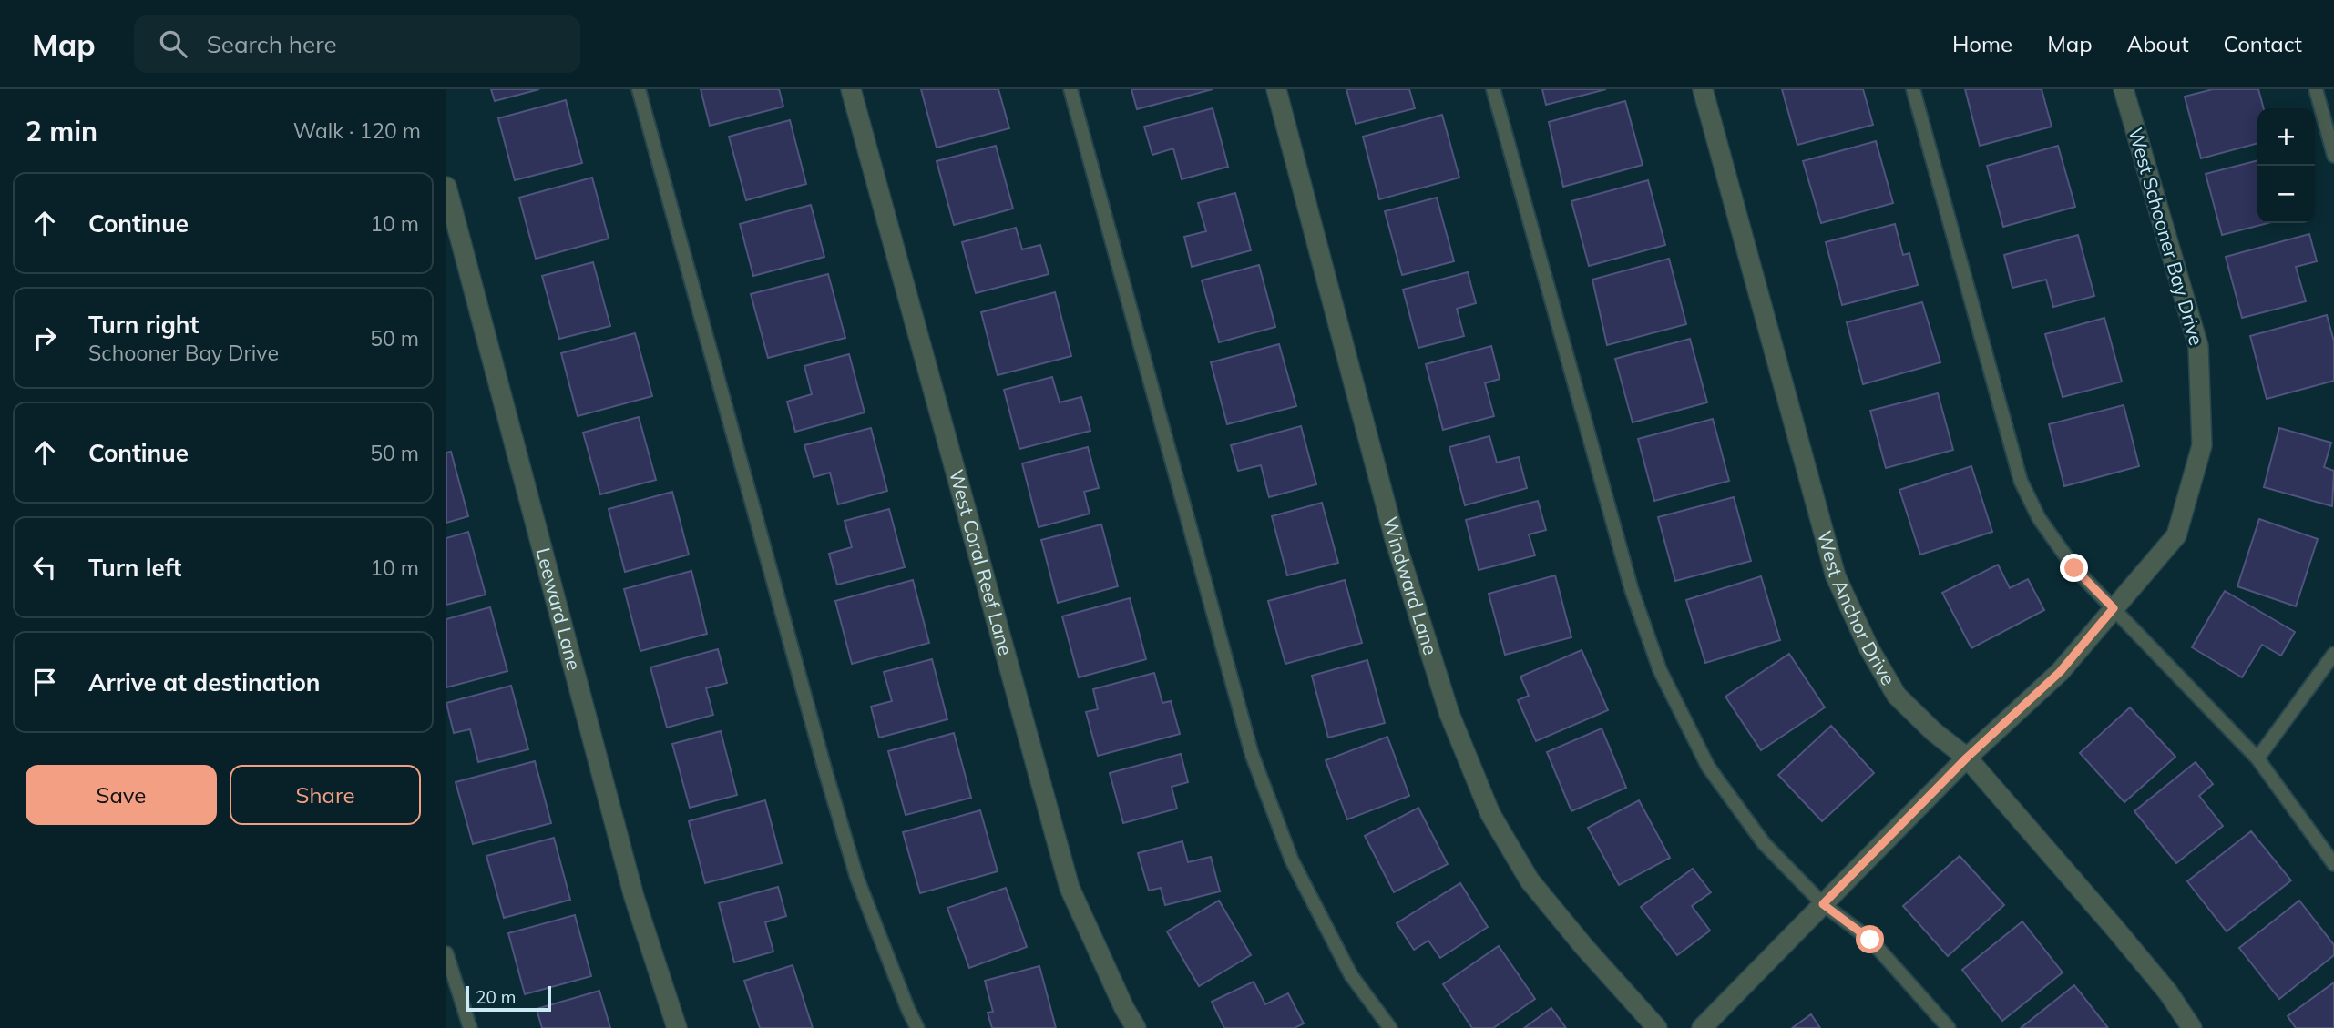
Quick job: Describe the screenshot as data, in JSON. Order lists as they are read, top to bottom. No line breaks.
{"streets":{"street":["West Schooner Bay Drive","West Coral Reef Lane","Windward Lane","Leeward Lane","West Anchor Drive"]},"crossings":[["West Schooner Bay Drive","West Anchor Drive"]],"scale_bar":"20 m","page":{"header":"Map","search":"Search here","nav":["Home","Map","About","Contact"],"heading":["2 min","Walk · 120 m"],"map_buttons":["+","−"],"list":[["Continue","10 m"],["Turn right","Schooner Bay Drive","50 m"],["Continue","50 m"],["Turn left","10 m"],"Arrive at destination"],"buttons":["Save","Share"],"scale":"20 m"}}
